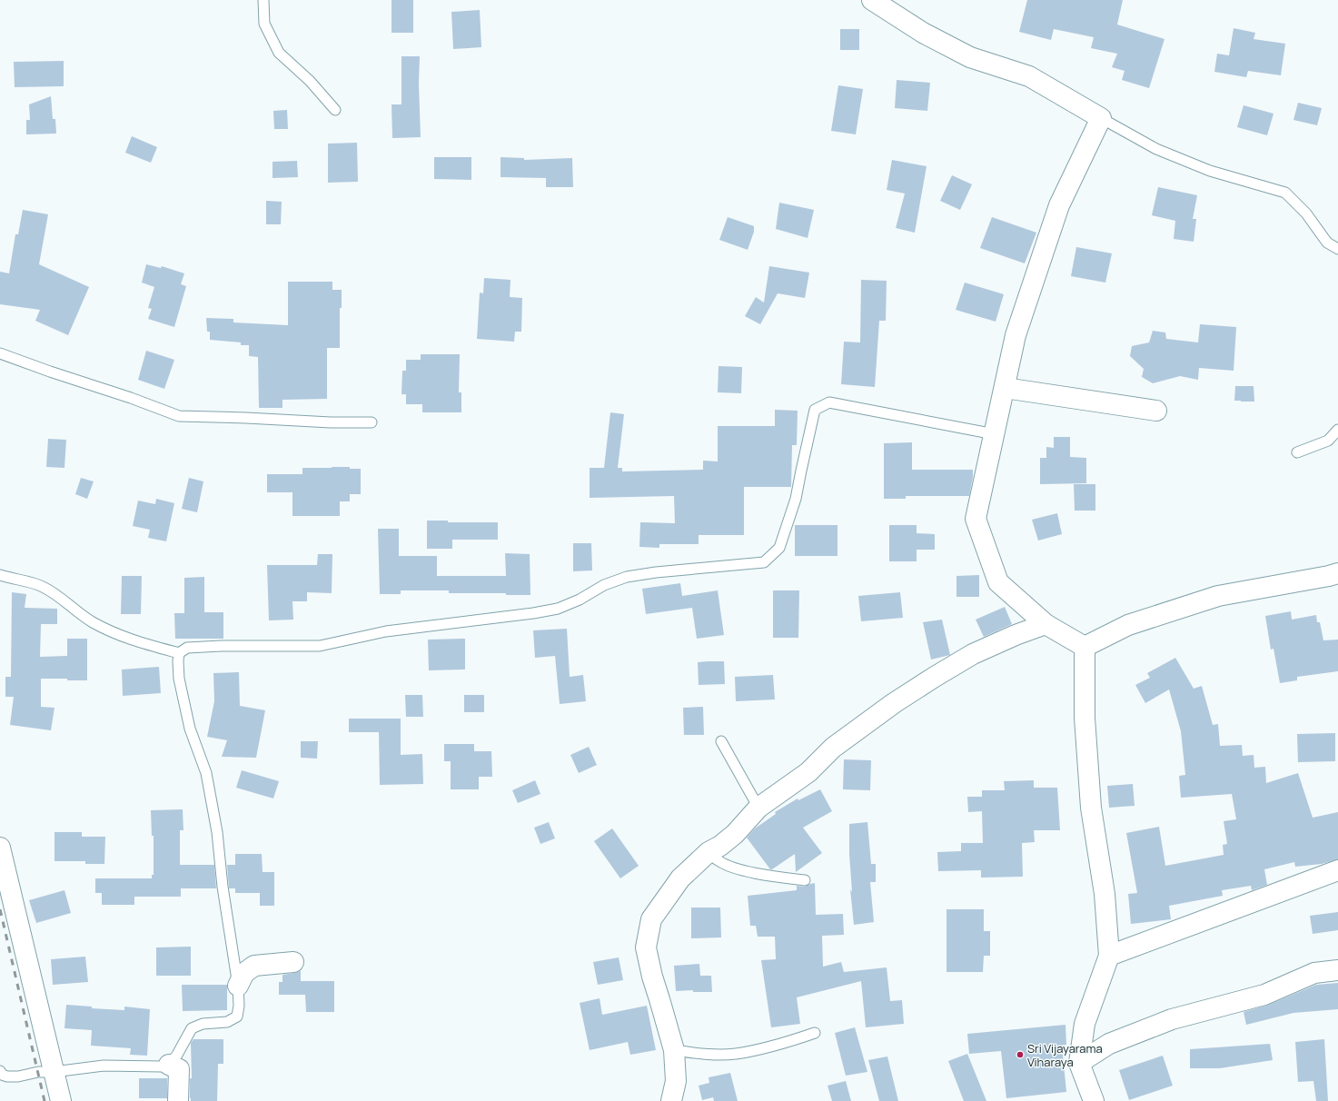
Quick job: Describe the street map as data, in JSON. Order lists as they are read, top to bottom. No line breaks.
{"places":["Sri Vijayarama Viharaya"]}
